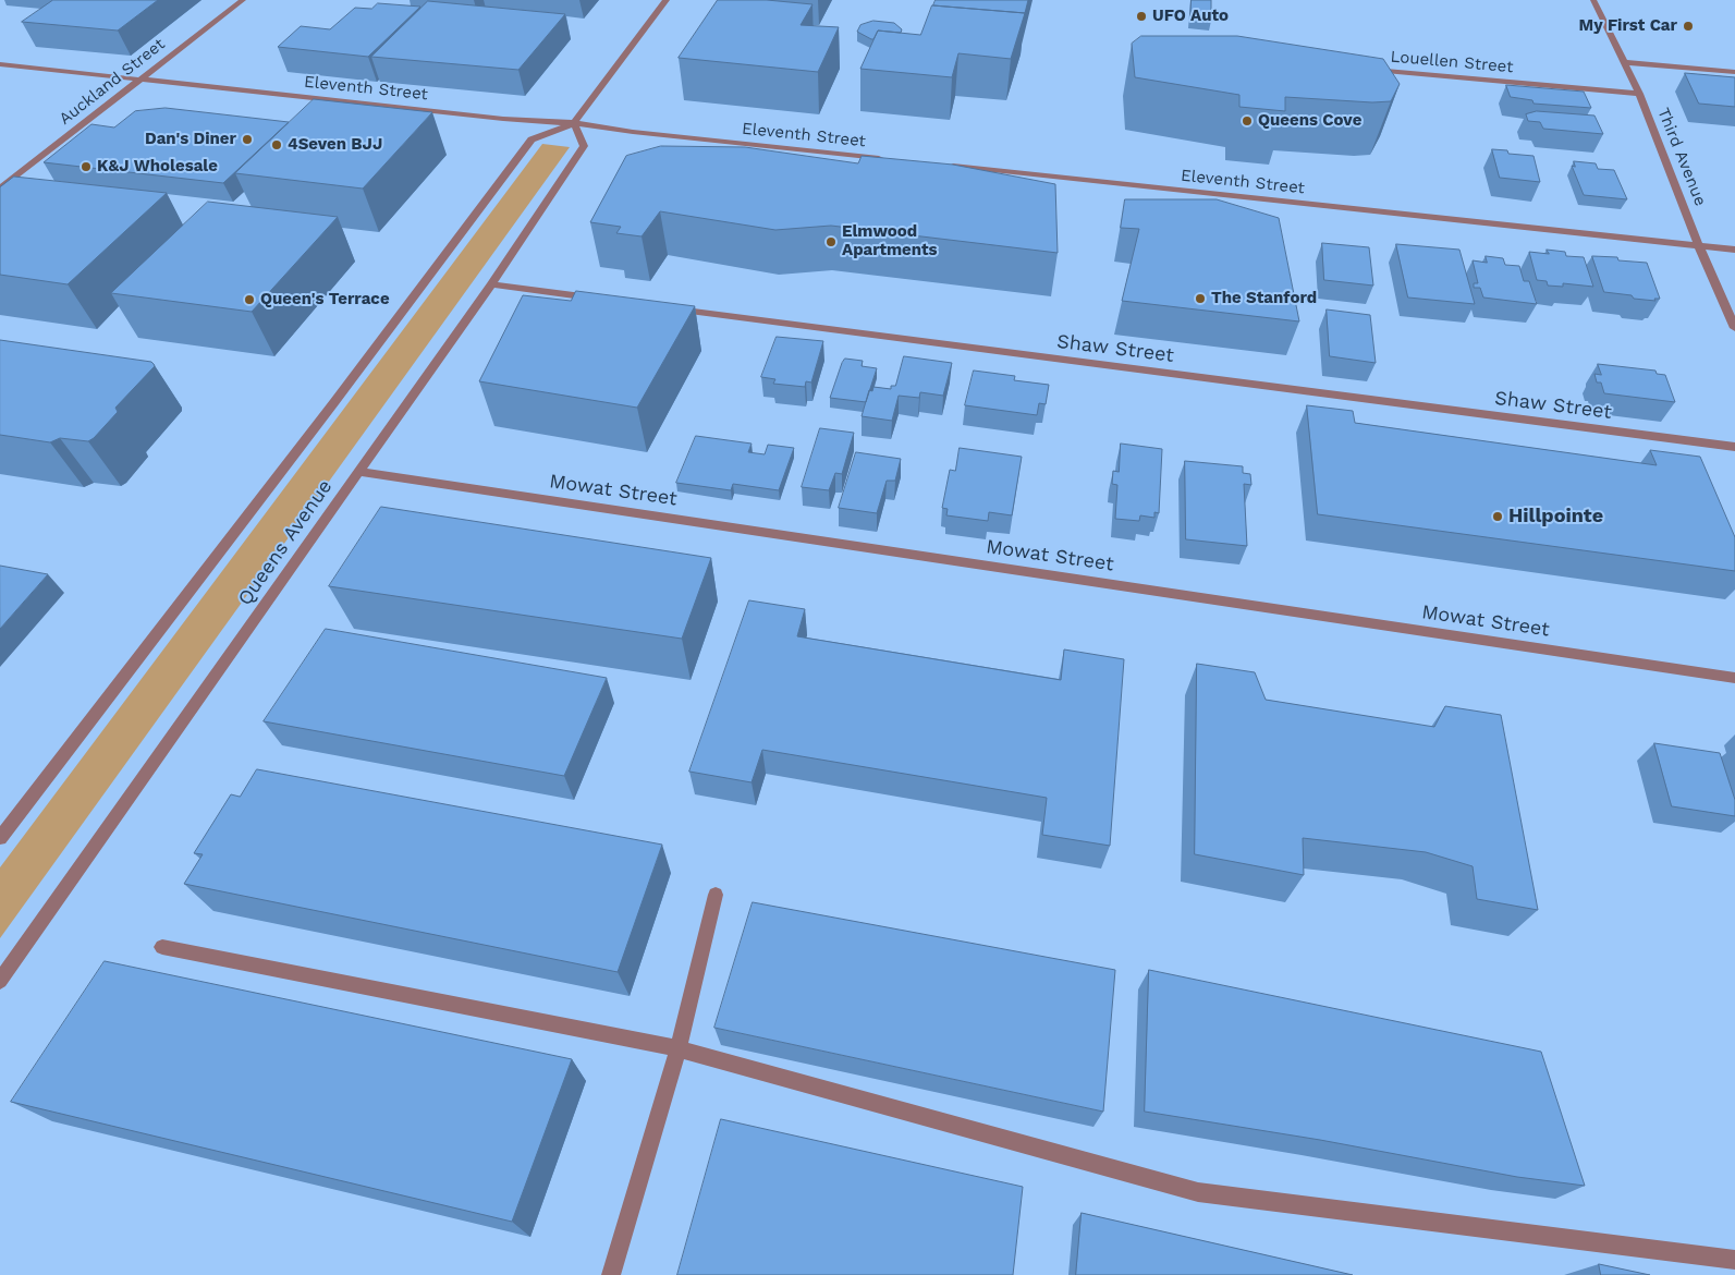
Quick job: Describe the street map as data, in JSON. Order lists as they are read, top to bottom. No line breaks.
{"streets":{"street":["Louellen Street","Auckland Street","Eleventh Street","Third Avenue","Shaw Street","Mowat Street","Queens Avenue"]},"crossings":[["Louellen Street","Third Avenue"],["Auckland Street","Eleventh Street"],["Eleventh Street","Third Avenue"],["Eleventh Street","Queens Avenue"],["Mowat Street","Queens Avenue"]],"places":["UFO Auto","My First Car","Queens Cove","Dan's Diner","4Seven BJJ","K&J Wholesale","Elmwood Apartments","The Stanford","Queen's Terrace","Hillpointe"]}
